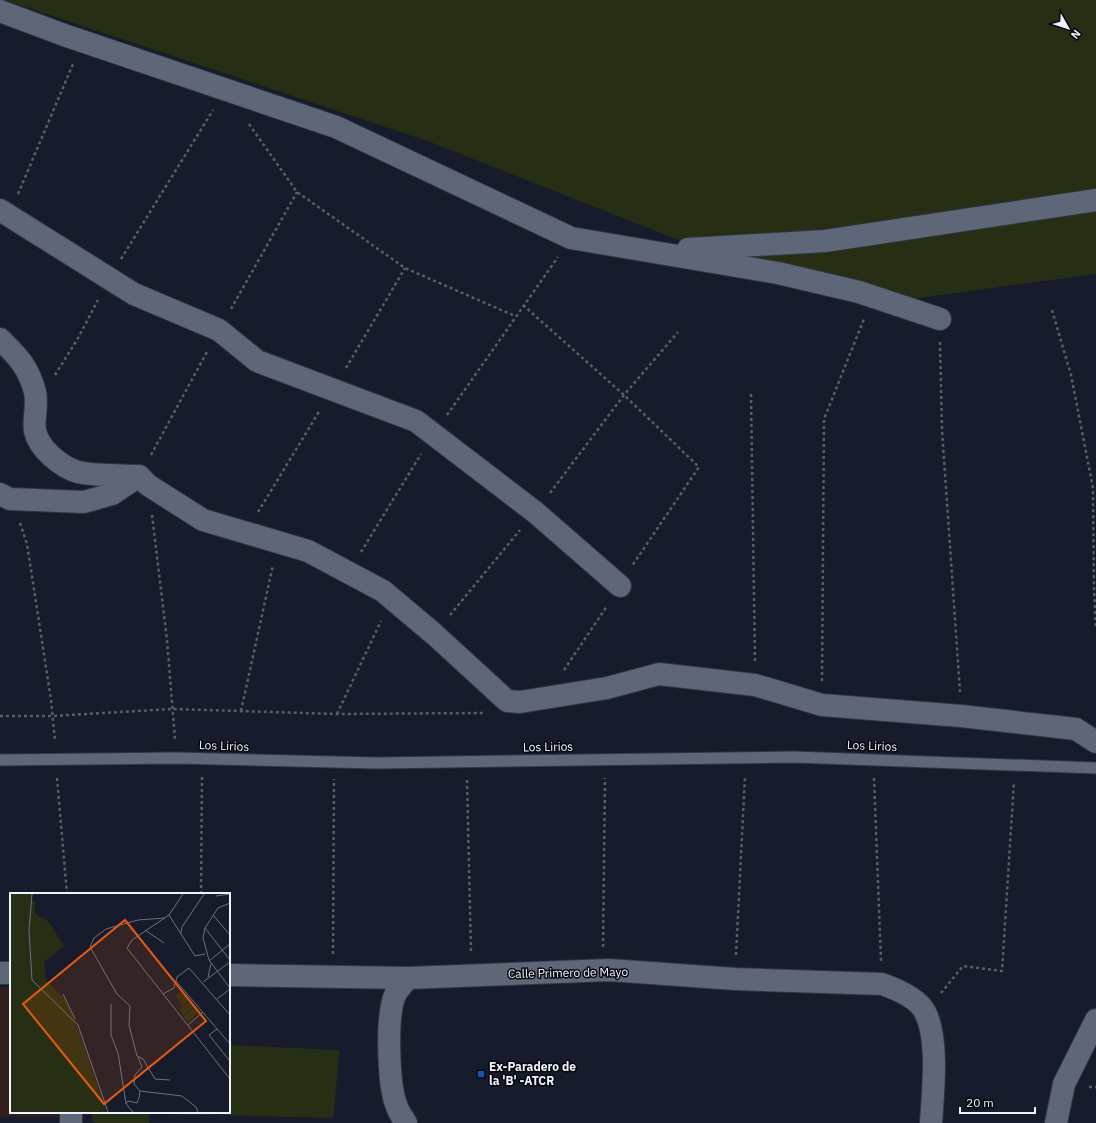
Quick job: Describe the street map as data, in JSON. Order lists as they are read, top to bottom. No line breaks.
{"streets":{"street":["Calle Primero de Mayo"],"lane":["Los Lirios"]},"places":{"transit":["Ex-Paradero de la 'B' -ATCR"]},"scale_bar":"20 m","north":"bottom right"}
